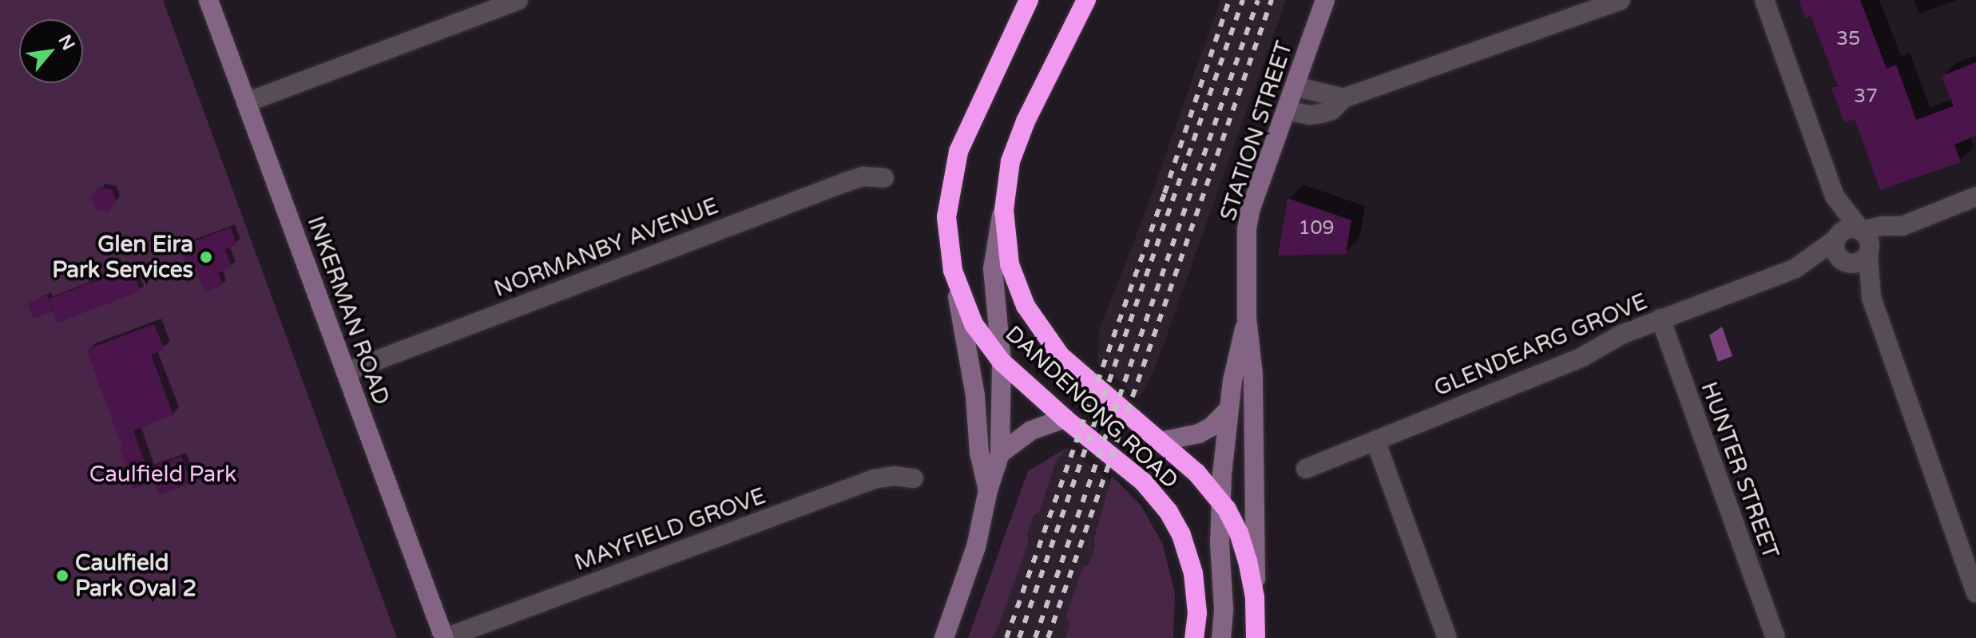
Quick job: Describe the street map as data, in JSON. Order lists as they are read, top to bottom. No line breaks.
{"streets":{"highway":["DANDENONG ROAD"],"street":["STATION STREET","NORMANBY AVENUE","INKERMAN ROAD","GLENDEARG GROVE","HUNTER STREET","MAYFIELD GROVE"]},"crossings":[["STATION STREET","DANDENONG ROAD"],["NORMANBY AVENUE","INKERMAN ROAD"],["INKERMAN ROAD","MAYFIELD GROVE"],["GLENDEARG GROVE","HUNTER STREET"]],"parks":["Caulfield Park"],"places":["Glen Eira Park Services","Caulfield Park Oval 2"],"house_numbers":["35","37","109"],"north":"top right"}
